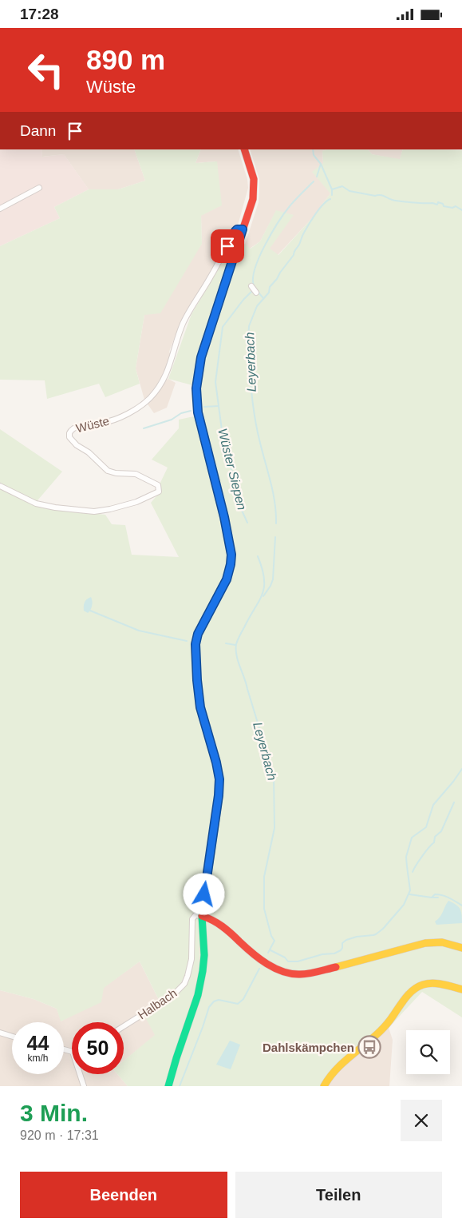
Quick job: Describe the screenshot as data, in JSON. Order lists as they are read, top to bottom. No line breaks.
{"streets":{"street":["Wüste","Halbach"]},"water":["Leyerbach","Wüster Siepen"],"places":{"bus stop":["Dahlskämpchen"]},"page":{"status":"17:28","turn":["890 m","Wüste"],"then":"Dann","speed":"44 km/h","limit":"50","heading":["3 Min.","920 m · 17:31"],"buttons":["Beenden","Teilen"]}}
